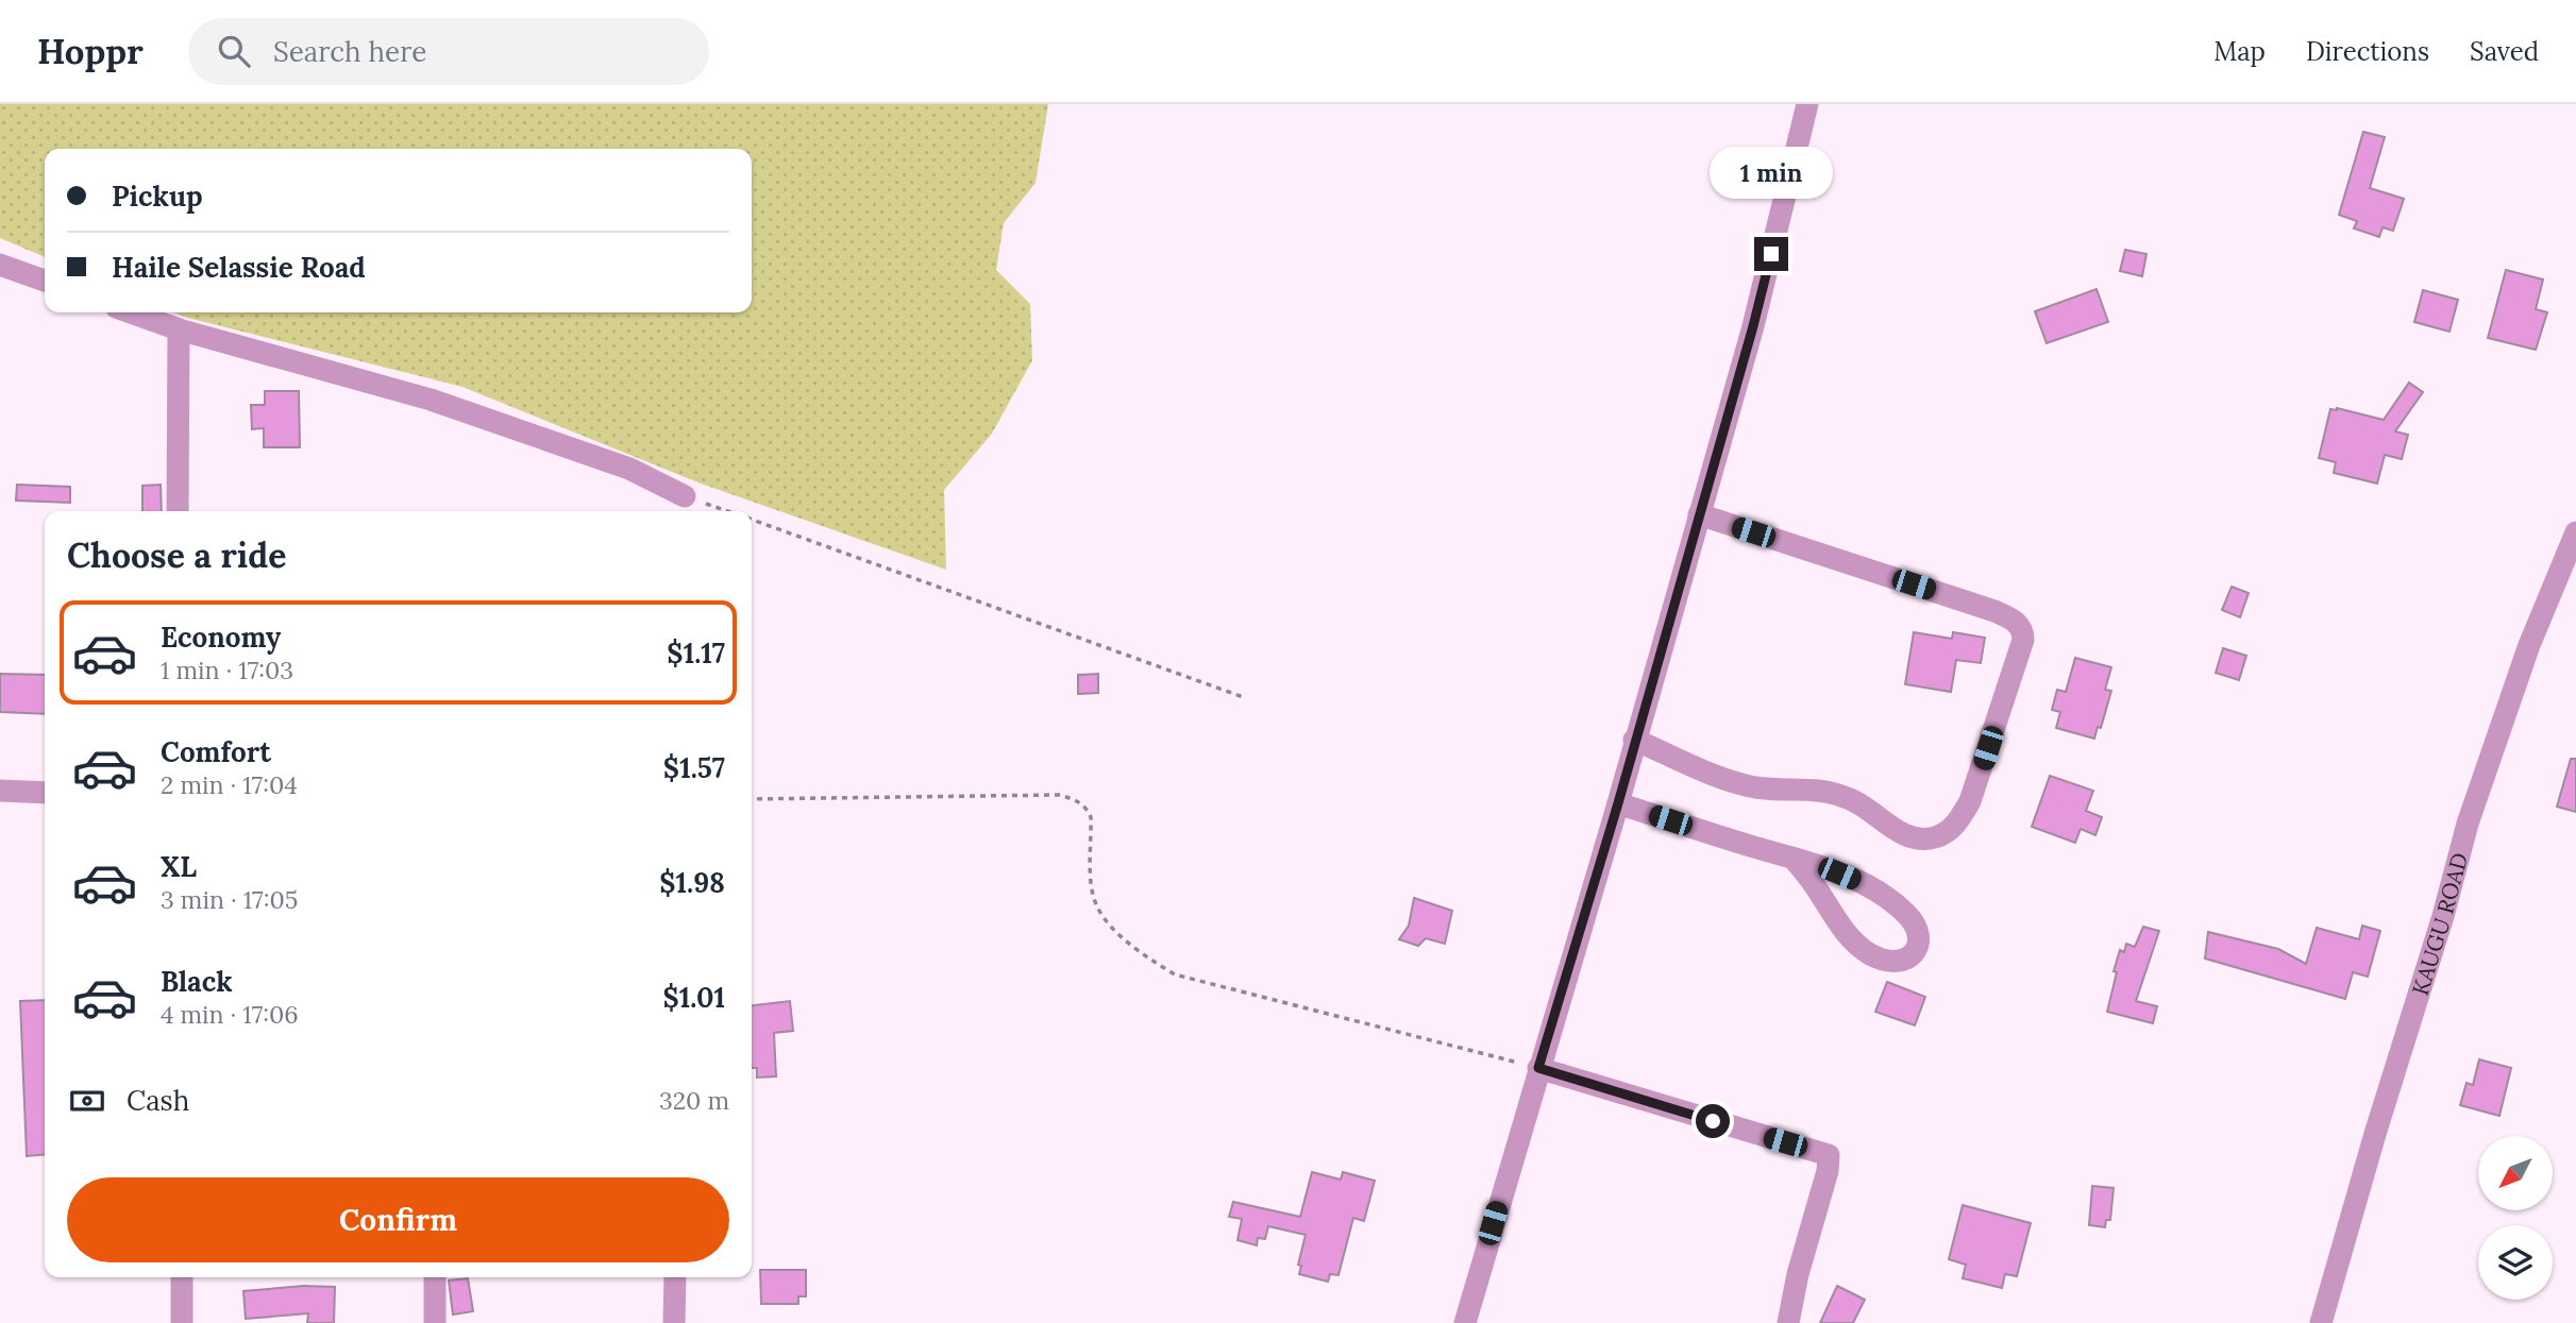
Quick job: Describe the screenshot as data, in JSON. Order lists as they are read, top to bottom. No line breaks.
{"streets":{"street":["KAUGU ROAD"]},"north":"bottom left","page":{"header":"Hoppr","search":"Search here","nav":["Map","Directions","Saved"],"bubble":"1 min","banner":["Pickup","Haile Selassie Road"],"heading":"Choose a ride","list":[{"name":"Economy","note":"1 min · 17:03","value":"$1.17"},{"name":"Comfort","note":"2 min · 17:04","value":"$1.57"},{"name":"XL","note":"3 min · 17:05","value":"$1.98"},{"name":"Black","note":"4 min · 17:06","value":"$1.01"}],"pay":["Cash","320 m"],"buttons":"Confirm"}}
